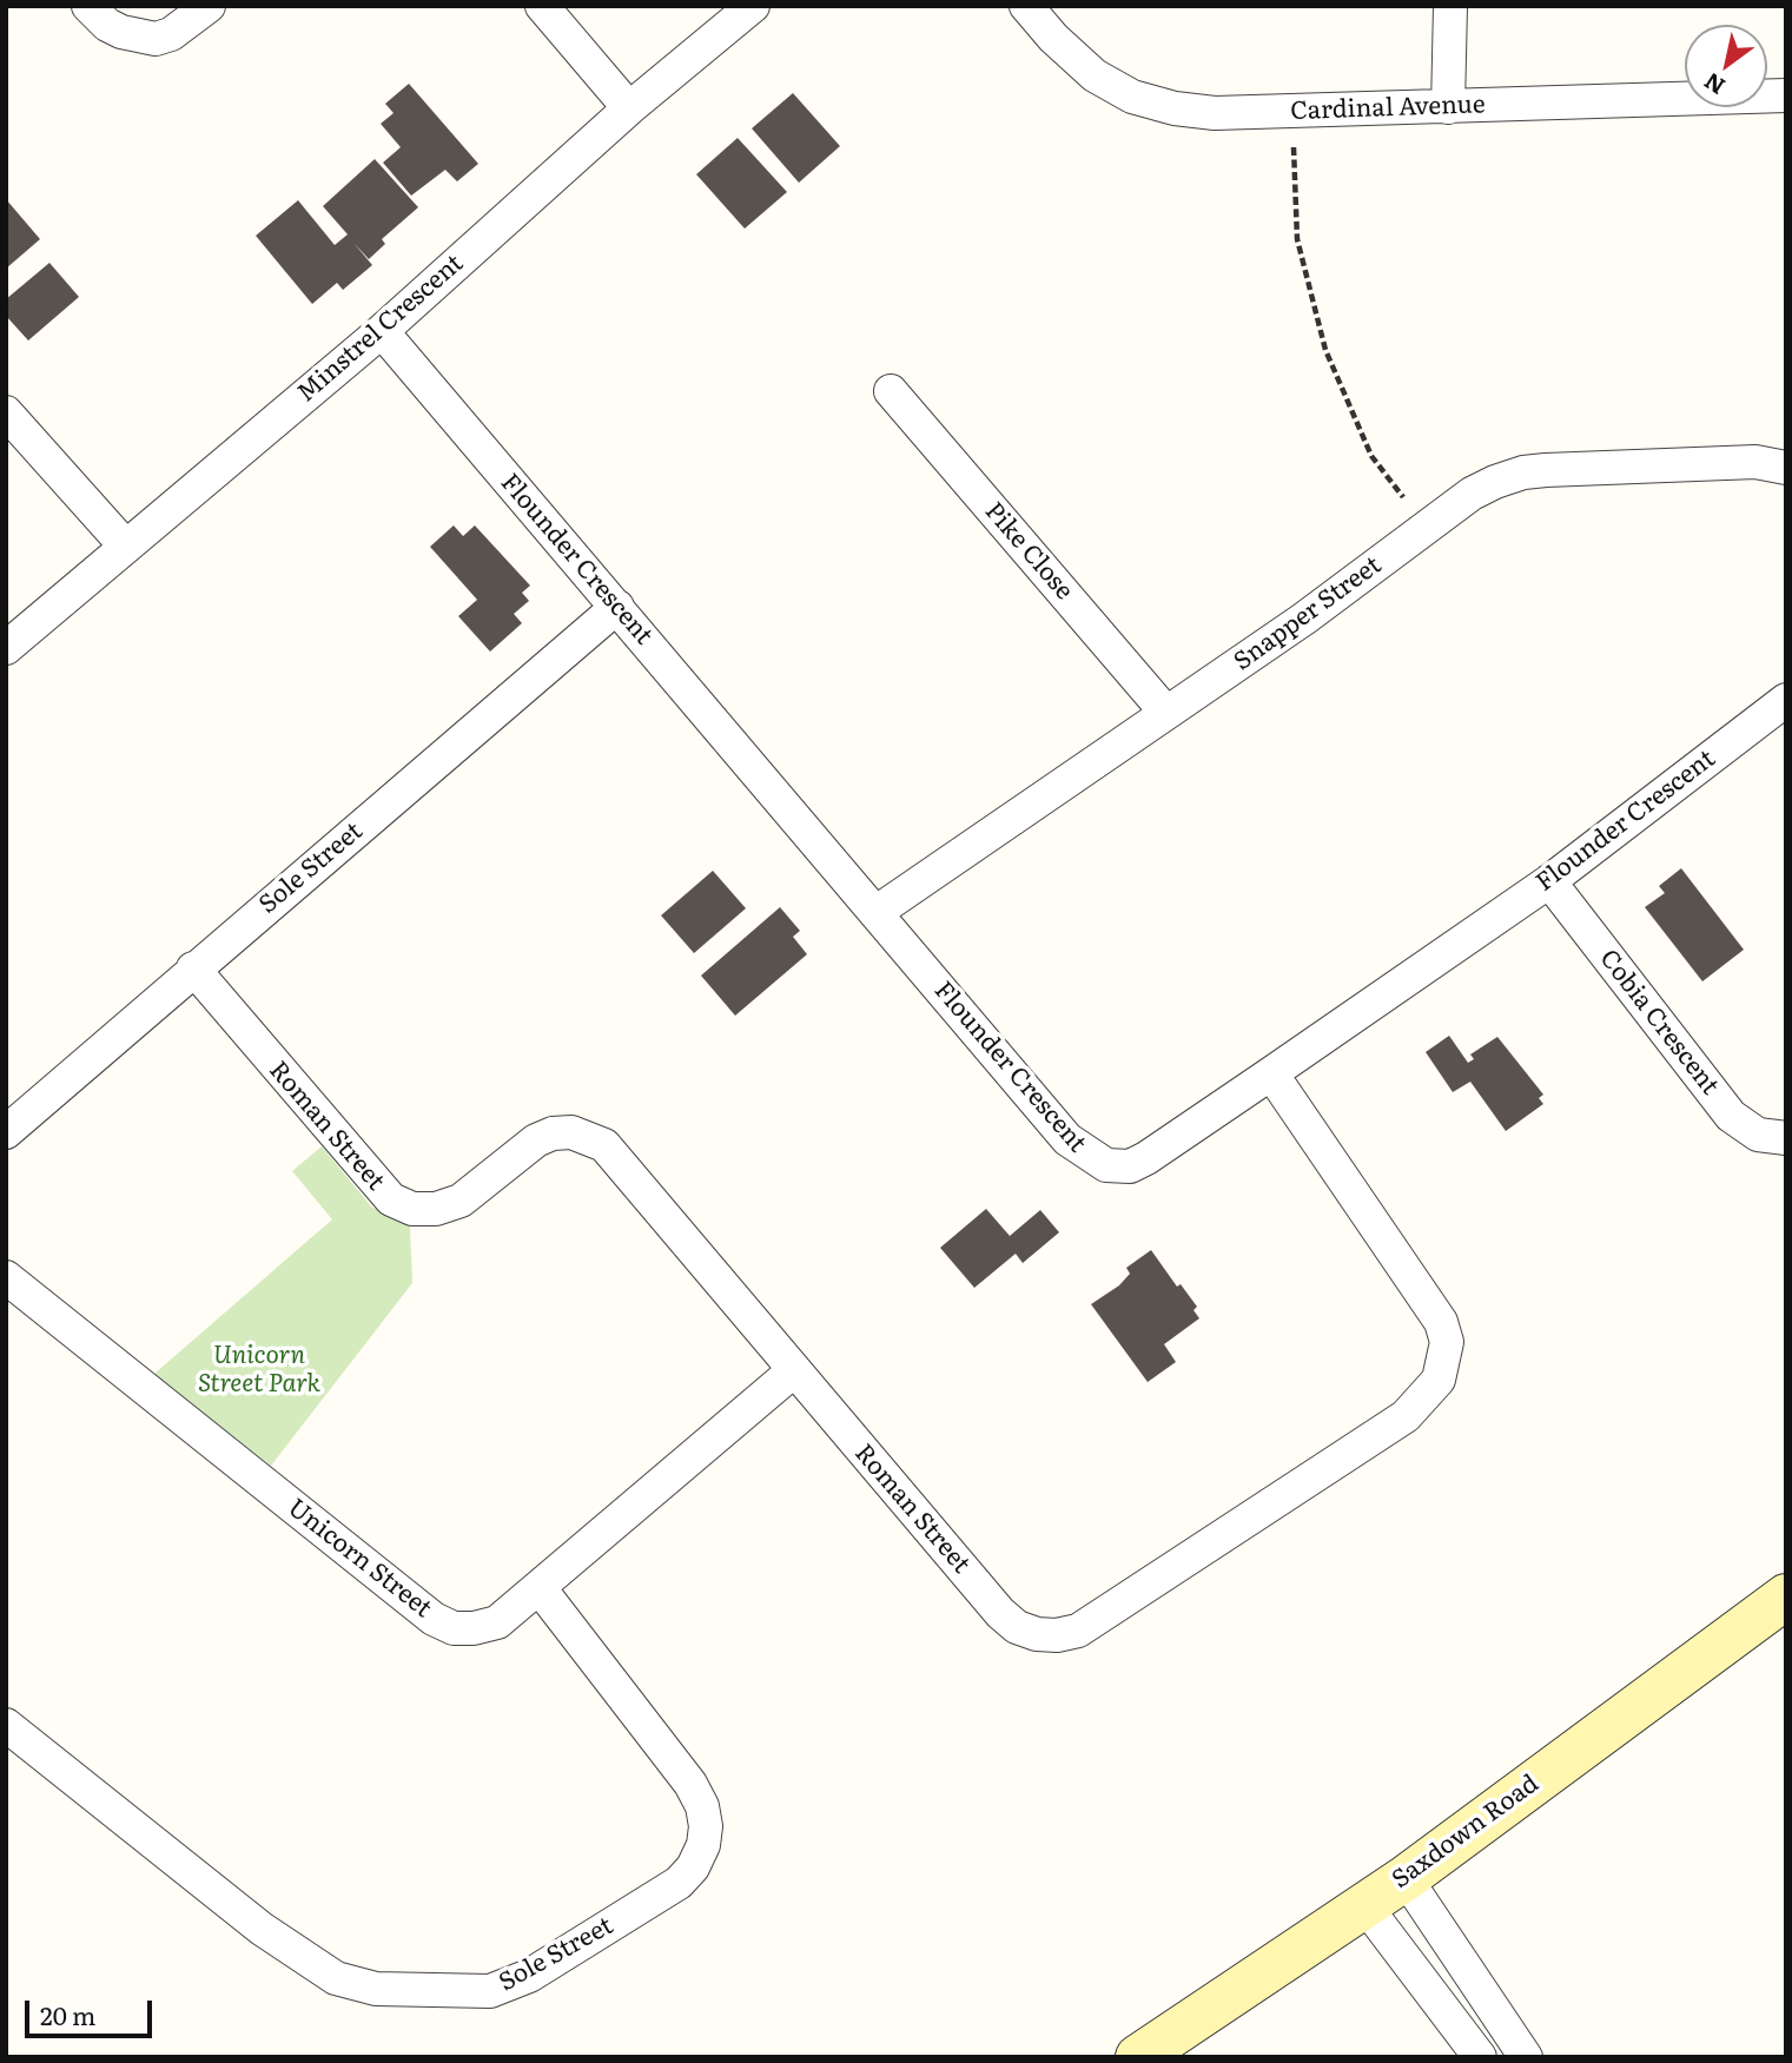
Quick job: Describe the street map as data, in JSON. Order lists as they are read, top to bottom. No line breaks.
{"streets":{"street":["Cardinal Avenue","Minstrel Crescent","Pike Close","Flounder Crescent","Snapper Street","Sole Street","Cobia Crescent","Roman Street","Unicorn Street","Saxdown Road"]},"crossings":[["Minstrel Crescent","Flounder Crescent"],["Pike Close","Snapper Street"],["Flounder Crescent","Snapper Street"],["Flounder Crescent","Sole Street"],["Flounder Crescent","Cobia Crescent"],["Flounder Crescent","Roman Street"],["Sole Street","Roman Street"],["Sole Street","Unicorn Street"],["Roman Street","Unicorn Street"]],"parks":["Unicorn Street Park"],"scale_bar":"20 m","north":"bottom left"}
